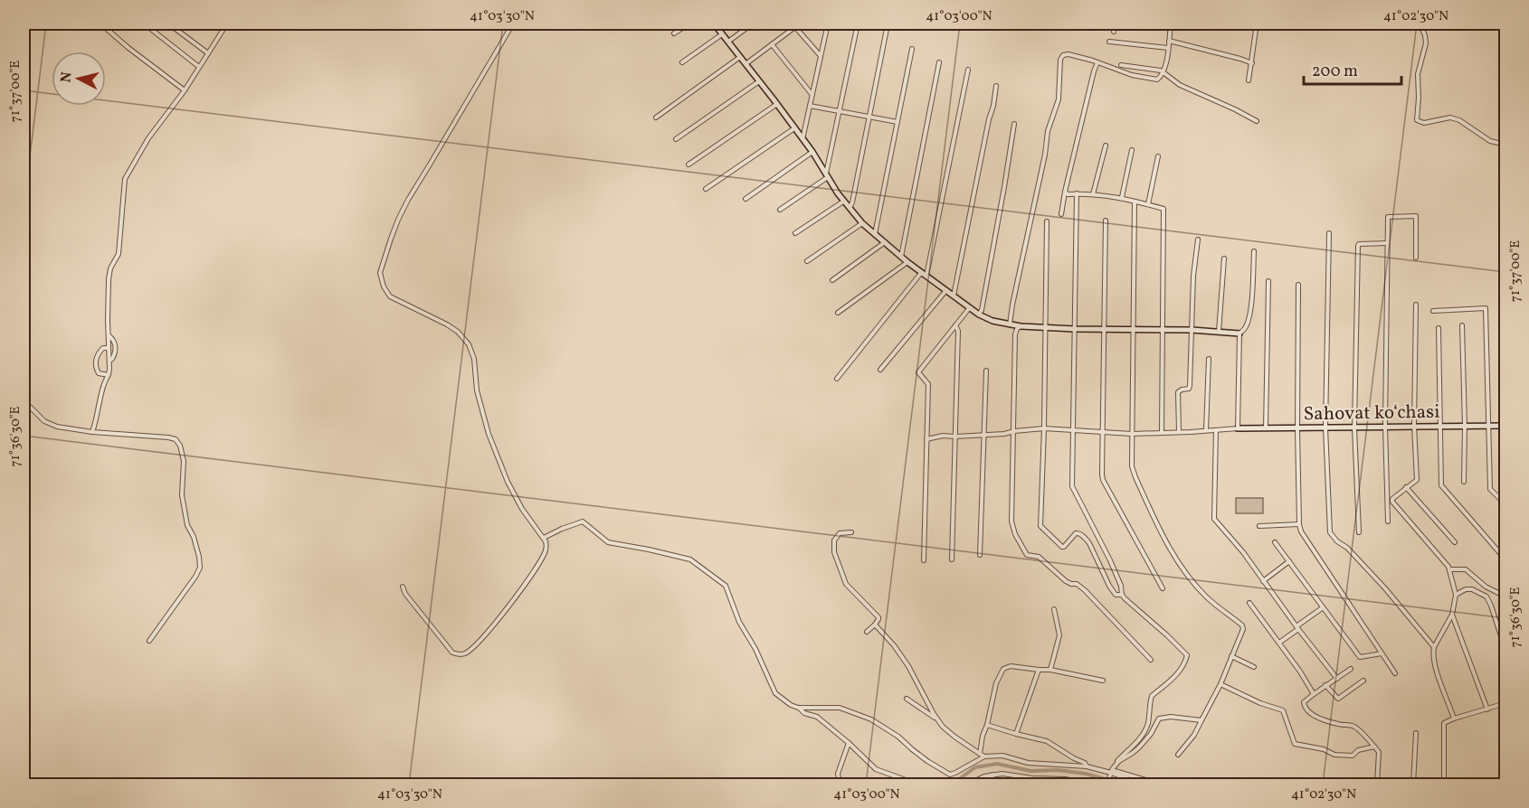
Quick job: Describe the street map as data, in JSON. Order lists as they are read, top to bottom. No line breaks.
{"streets":{"street":["Sahovat koʻchasi"]},"scale_bar":"200 m","north":"left","coordinates":["41°03'30\"N","41°03'00\"N","41°02'30\"N","71°37'00\"E","71°36'30\"E"]}
